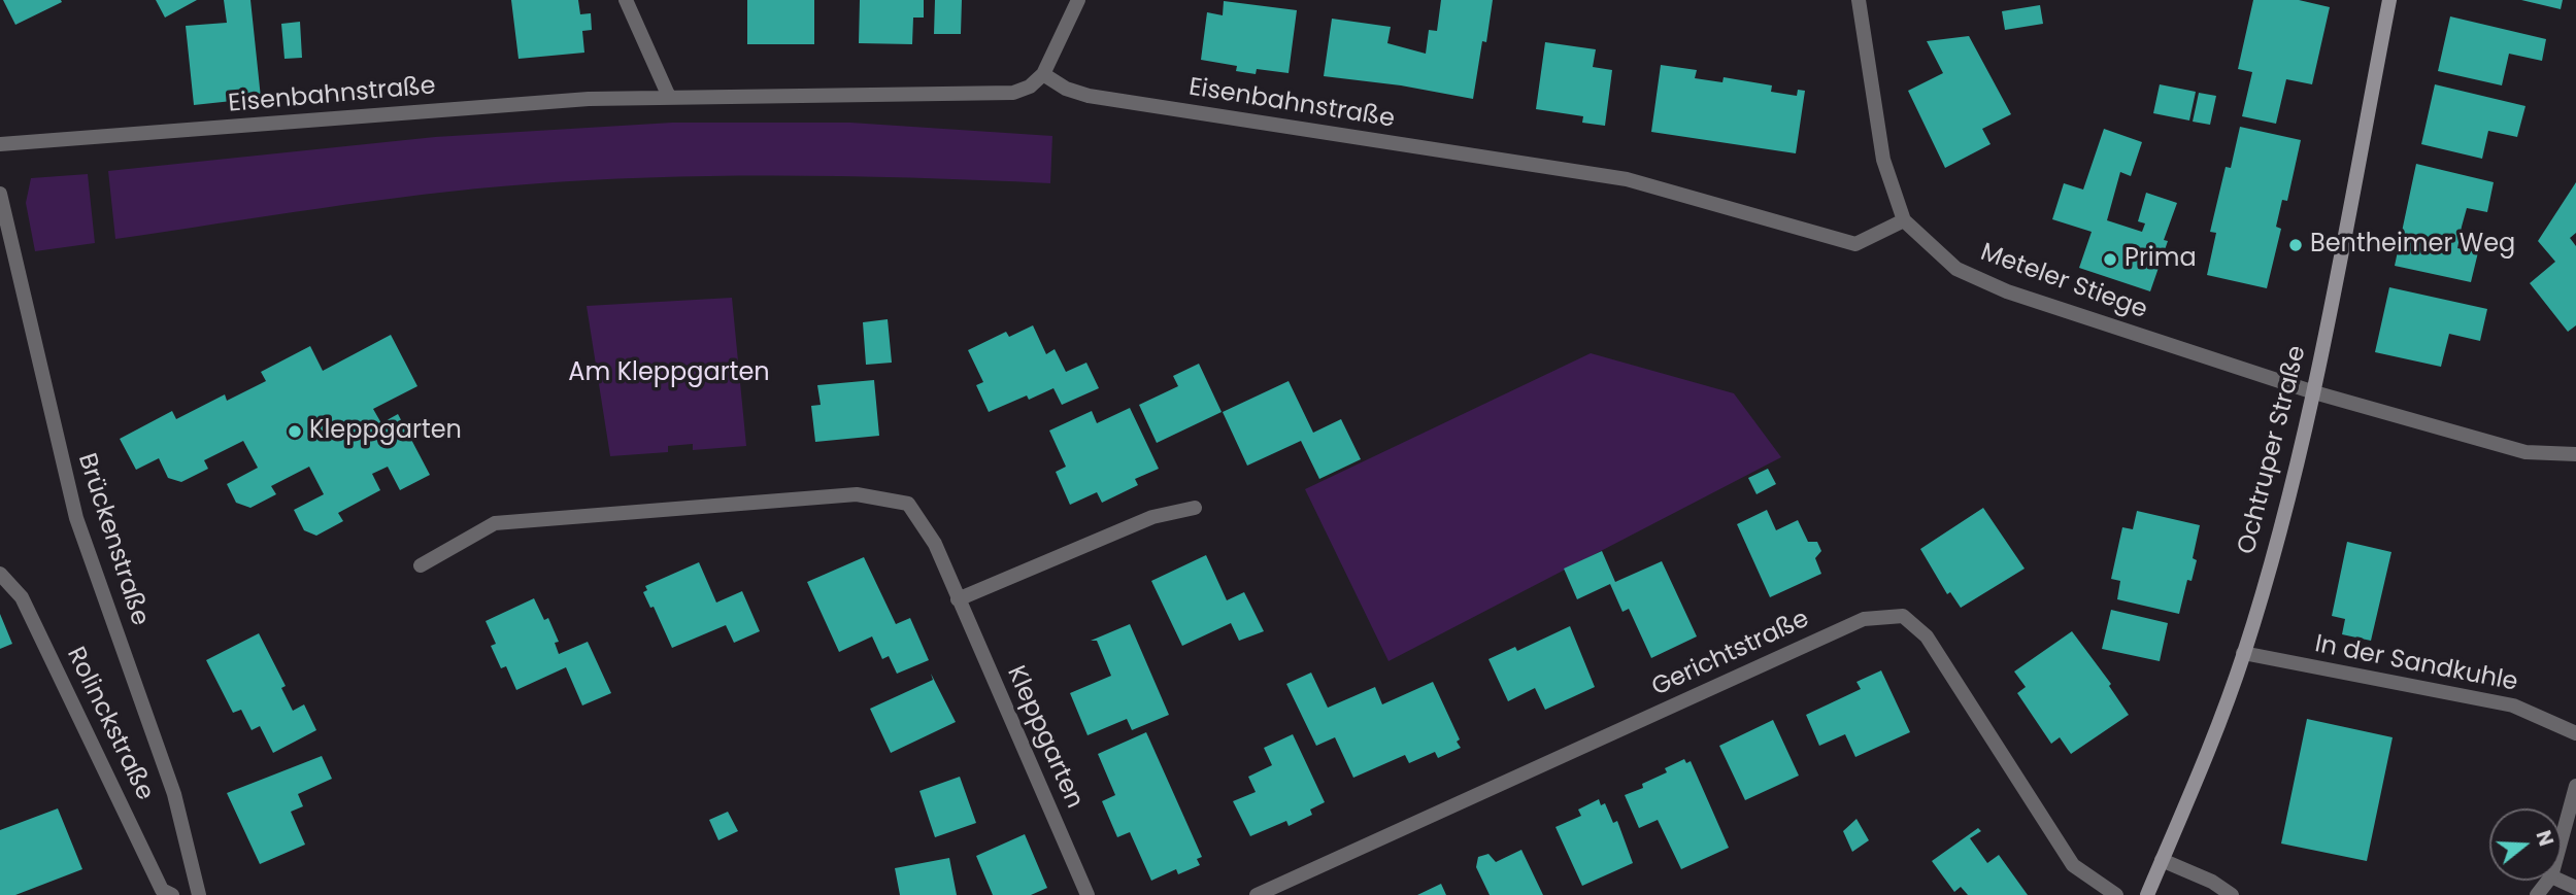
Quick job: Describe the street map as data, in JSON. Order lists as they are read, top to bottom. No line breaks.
{"streets":{"main road":["Ochtruper Straße"],"street":["Eisenbahnstraße","Meteler Stiege","Brückenstraße","Gerichtstraße","In der Sandkuhle","Rolinckstraße","Kleppgarten"]},"crossings":[["Eisenbahnstraße","Meteler Stiege"],["Meteler Stiege","Ochtruper Straße"],["Ochtruper Straße","In der Sandkuhle"]],"parks":["Am Kleppgarten"],"places":["Bentheimer Weg","Prima","Kleppgarten"],"north":"right"}
